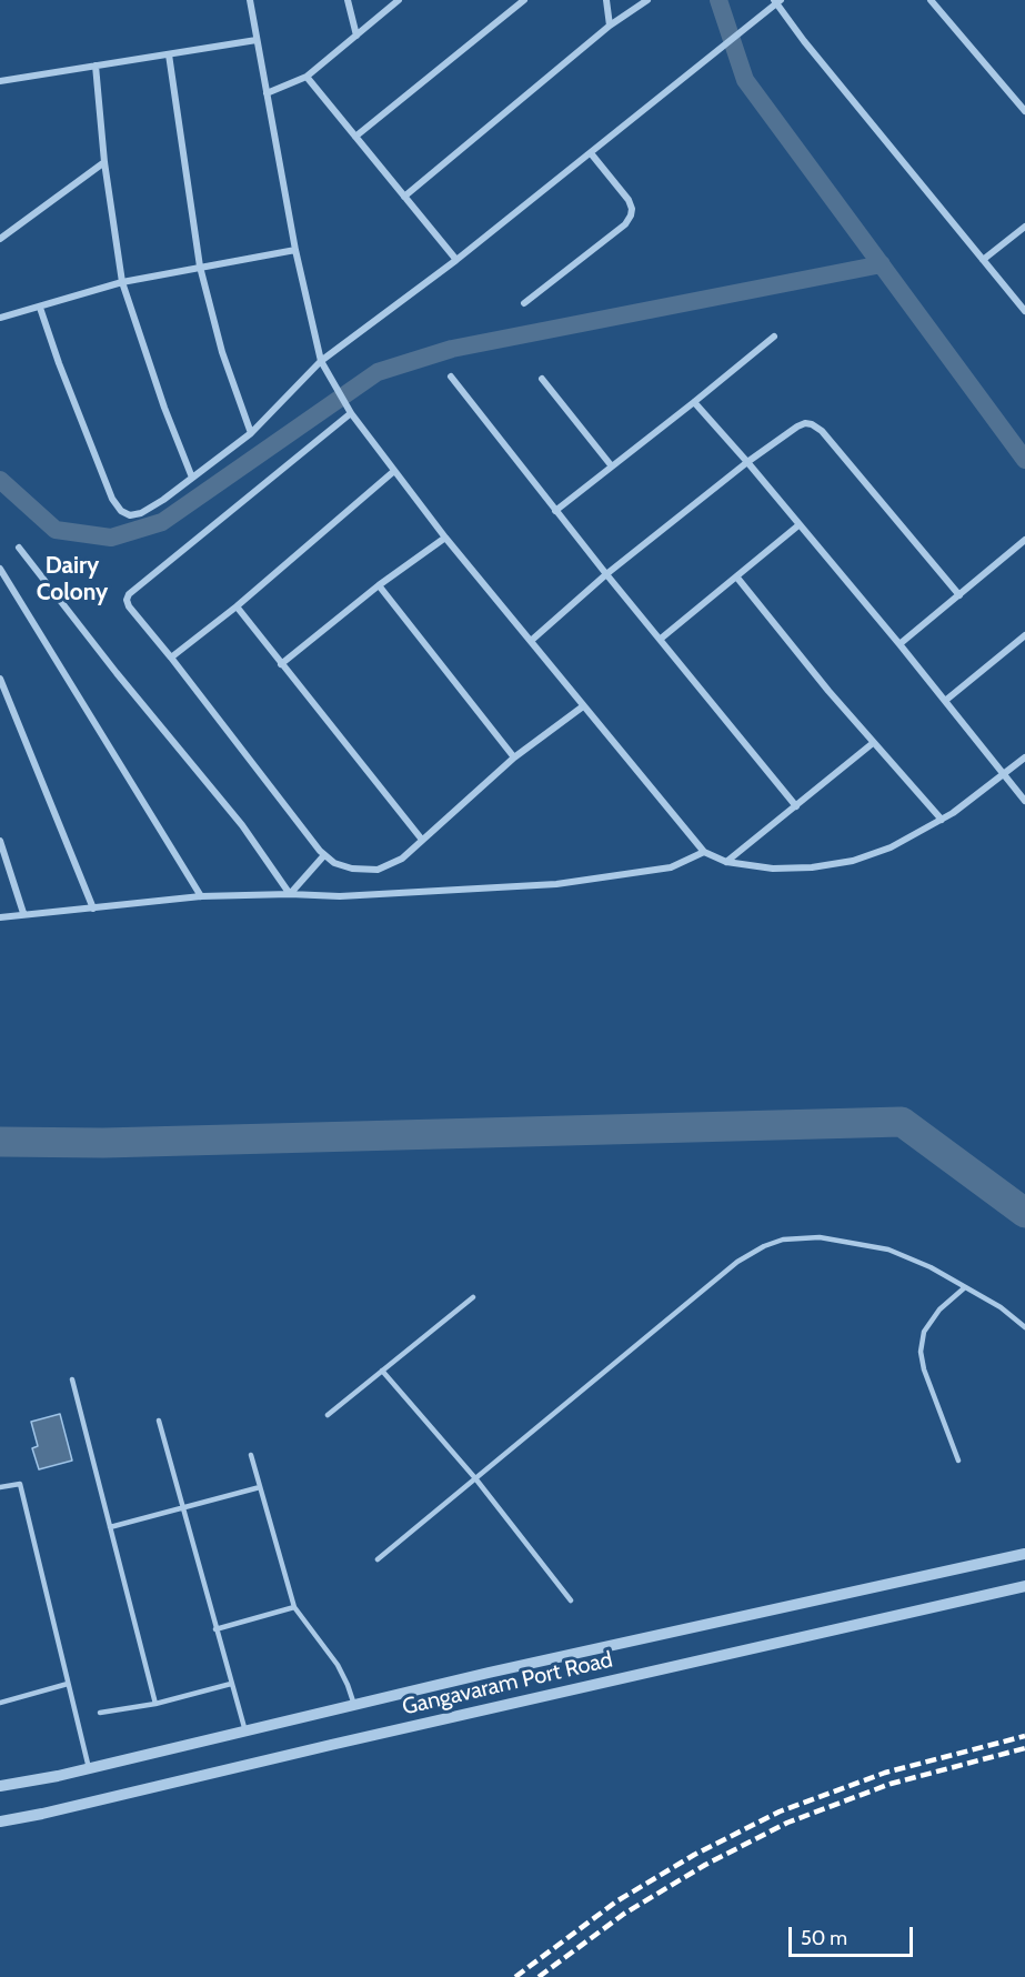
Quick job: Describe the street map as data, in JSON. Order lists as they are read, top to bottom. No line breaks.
{"streets":{"street":["Gangavaram Port Road"]},"districts":["Dairy Colony"],"scale_bar":"50 m"}
